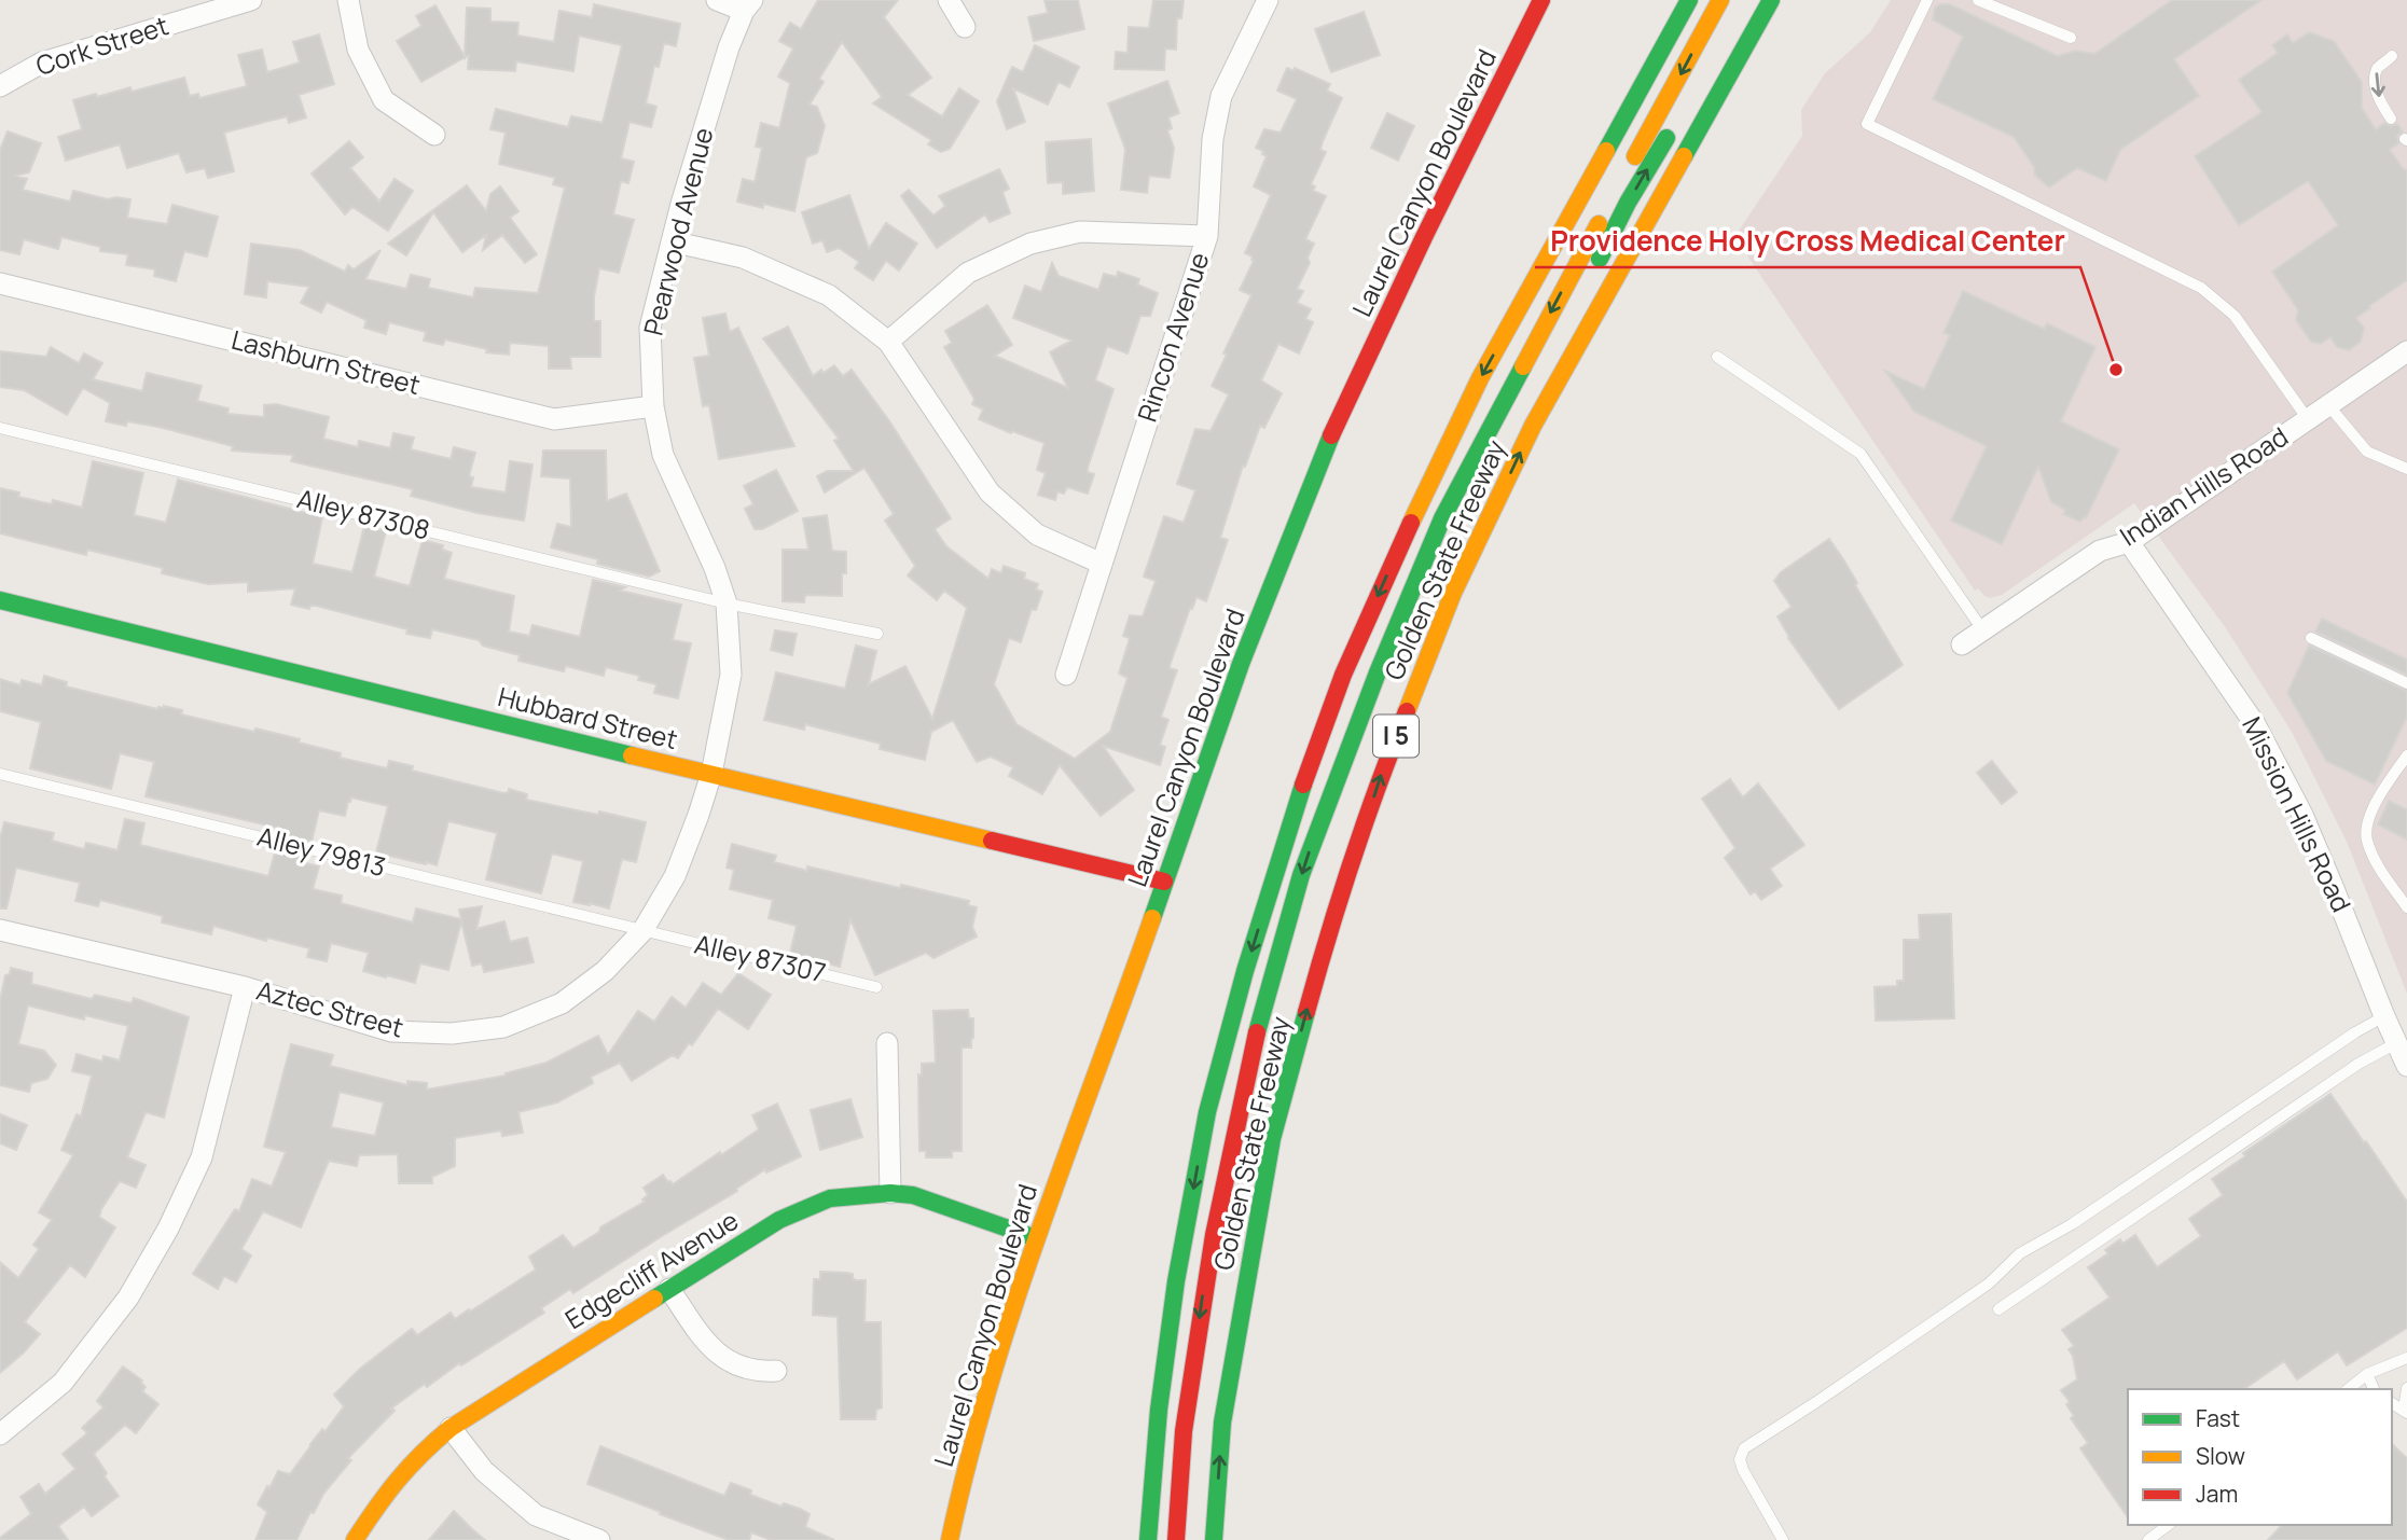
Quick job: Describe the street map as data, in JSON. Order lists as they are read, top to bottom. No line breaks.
{"streets":{"main road":["Laurel Canyon Boulevard","Golden State Freeway","Hubbard Street","I 5","Edgecliff Avenue"],"street":["Cork Street","Pearwood Avenue","Rincon Avenue","Lashburn Street","Indian Hills Road","Mission Hills Road","Aztec Street"],"lane":["Alley 87308","Alley 79813","Alley 87307"]},"crossings":[["Laurel Canyon Boulevard","Hubbard Street"],["Laurel Canyon Boulevard","Edgecliff Avenue"],["Pearwood Avenue","Lashburn Street"],["Pearwood Avenue","Alley 87308"],["Pearwood Avenue","Hubbard Street"],["Pearwood Avenue","Aztec Street"],["Indian Hills Road","Mission Hills Road"],["Hubbard Street","Aztec Street"],["Alley 79813","Alley 87307"],["Alley 79813","Aztec Street"],["Alley 87307","Aztec Street"]],"places":["Providence Holy Cross Medical Center"],"legend":["Fast","Slow","Jam"]}
